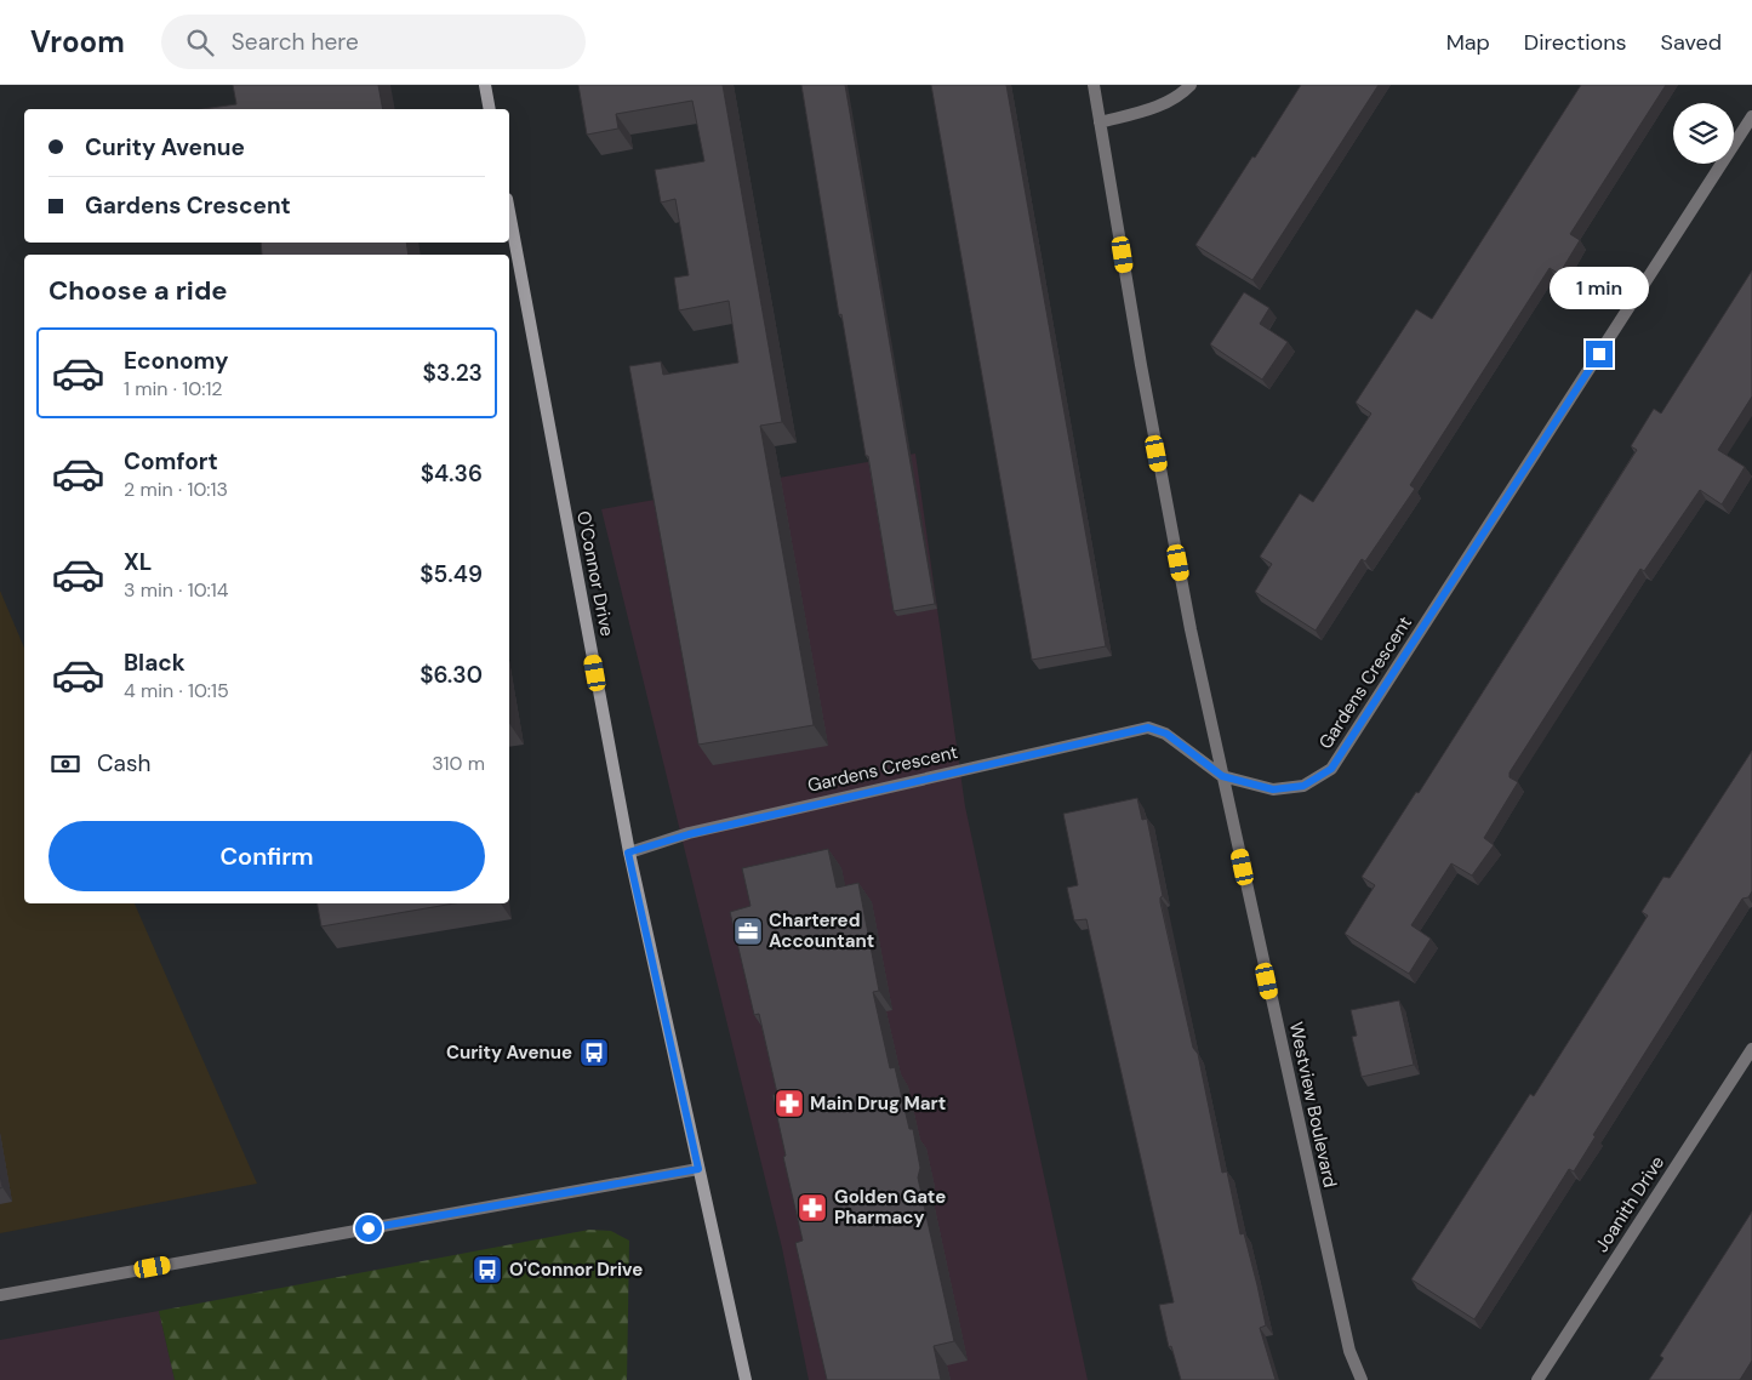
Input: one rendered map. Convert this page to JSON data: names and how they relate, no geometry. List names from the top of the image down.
{
  "streets": {
    "main road": ["O'Connor Drive"],
    "street": ["Gardens Crescent", "Westview Boulevard", "Joanith Drive"]
  },
  "crossings": [
    ["O'Connor Drive", "Gardens Crescent"],
    ["Gardens Crescent", "Westview Boulevard"]
  ],
  "places": {
    "office": ["Chartered Accountant"],
    "bus stop": ["Curity Avenue", "O'Connor Drive"],
    "pharmacy": ["Main Drug Mart", "Golden Gate Pharmacy"]
  },
  "page": {
    "header": "Vroom",
    "search": "Search here",
    "nav": ["Map", "Directions", "Saved"],
    "banner": ["Curity Avenue", "Gardens Crescent"],
    "heading": "Choose a ride",
    "bubble": "1 min",
    "list": [
      {
        "name": "Economy",
        "note": "1 min · 10:12",
        "value": "$3.23"
      },
      {
        "name": "Comfort",
        "note": "2 min · 10:13",
        "value": "$4.36"
      },
      {
        "name": "XL",
        "note": "3 min · 10:14",
        "value": "$5.49"
      },
      {
        "name": "Black",
        "note": "4 min · 10:15",
        "value": "$6.30"
      }
    ],
    "pay": ["Cash", "310 m"],
    "buttons": "Confirm"
  }
}
